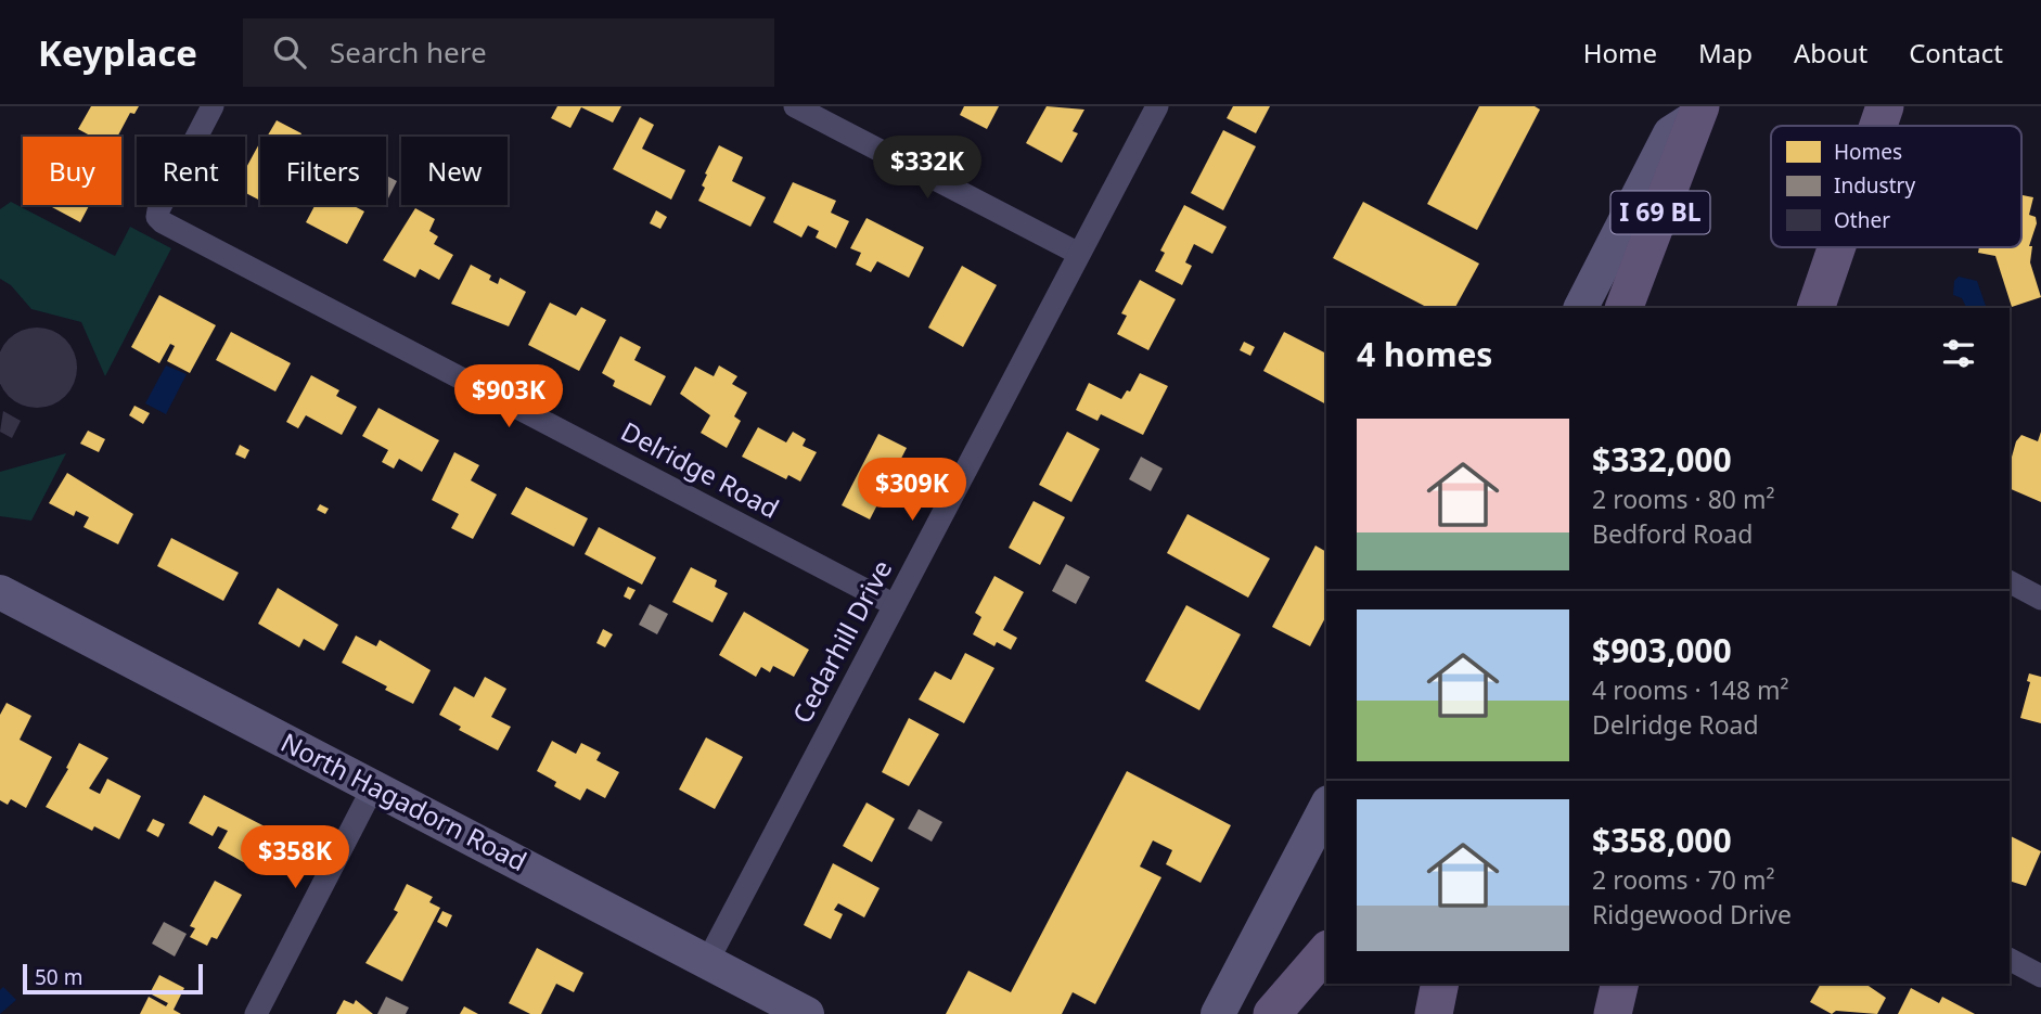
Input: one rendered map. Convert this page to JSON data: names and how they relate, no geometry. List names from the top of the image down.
{
  "streets": {
    "main road": ["I 69 BL"],
    "street": ["Delridge Road", "Cedarhill Drive", "North Hagadorn Road"]
  },
  "crossings": [
    ["Delridge Road", "Cedarhill Drive"],
    ["Cedarhill Drive", "North Hagadorn Road"]
  ],
  "legend": ["Homes", "Industry", "Other"],
  "scale_bar": "50 m",
  "page": {
    "header": "Keyplace",
    "search": "Search here",
    "nav": [
      "Home",
      "Map",
      "About",
      "Contact"
    ],
    "price": [
      "$332K",
      "$903K",
      "$309K",
      "$358K"
    ],
    "chip": [
      "Buy",
      "Rent",
      "Filters",
      "New"
    ],
    "heading": "4 homes",
    "list": [
      {
        "name": "$332,000",
        "note": "2 rooms · 80 m² · Bedford Road"
      },
      {
        "name": "$903,000",
        "note": "4 rooms · 148 m² · Delridge Road"
      },
      {
        "name": "$358,000",
        "note": "2 rooms · 70 m² · Ridgewood Drive"
      }
    ],
    "scale": "50 m"
  }
}
